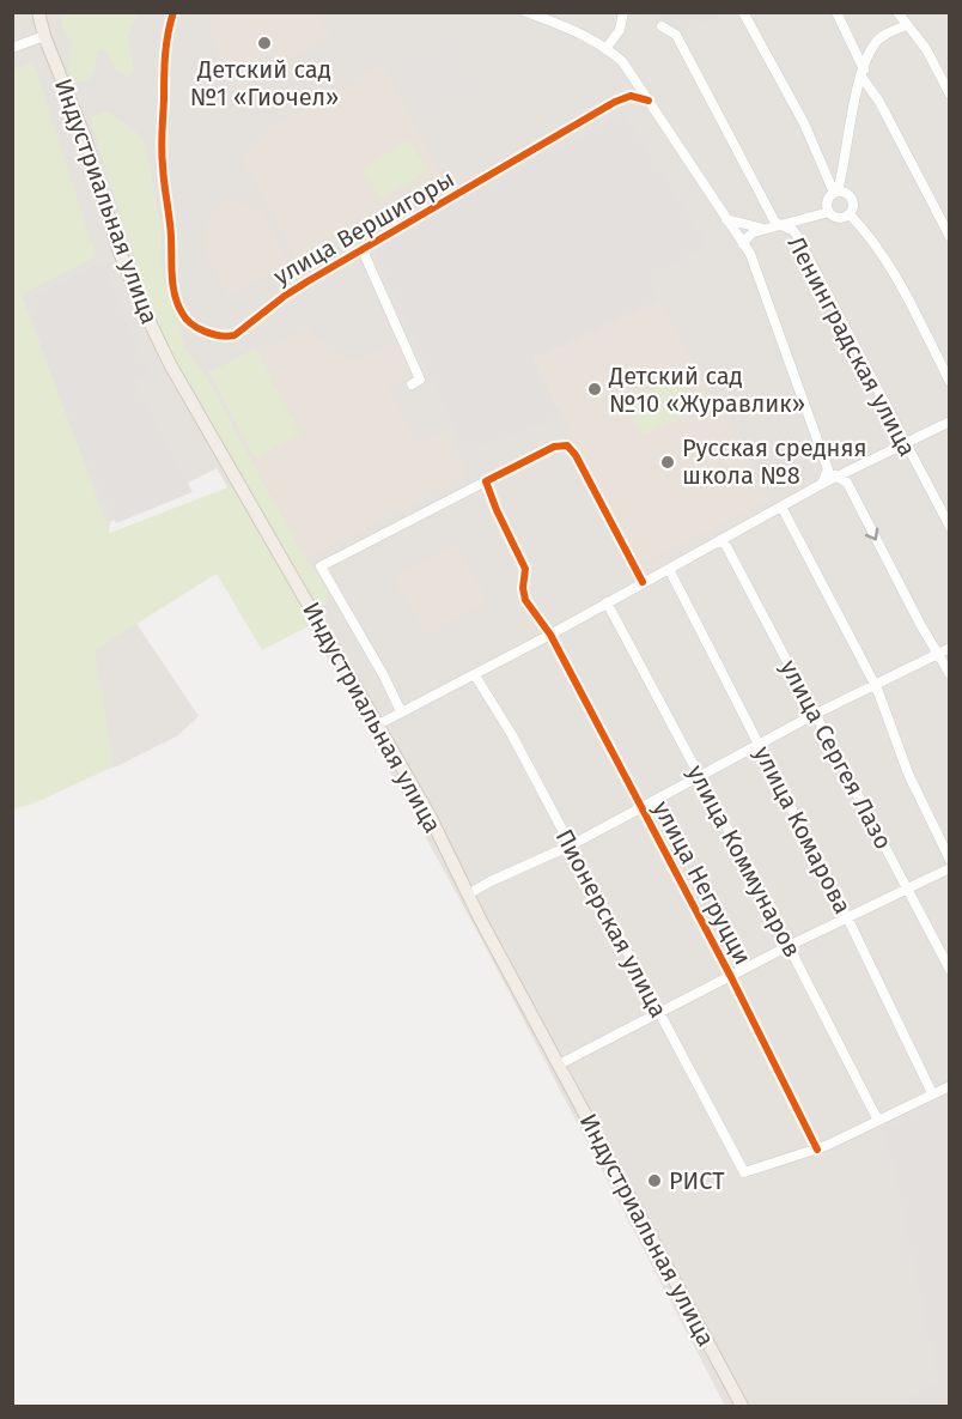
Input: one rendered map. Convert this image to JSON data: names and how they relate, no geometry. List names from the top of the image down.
{
  "streets": {
    "main road": ["Индустриальная улица"],
    "street": [
      "улица Вершигоры",
      "Ленинградская улица",
      "улица Сергея Лазо",
      "улица Комарова",
      "улица Коммунаров",
      "улица Негруцци",
      "Пионерская улица"
    ]
  },
  "crossings": [
    ["улица Негруцци", "Пионерская улица"]
  ],
  "places": [
    "Детский сад №1 «Гиочел»",
    "Детский сад №10 «Журавлик»",
    "Русская средняя школа №8",
    "РИСТ"
  ]
}
